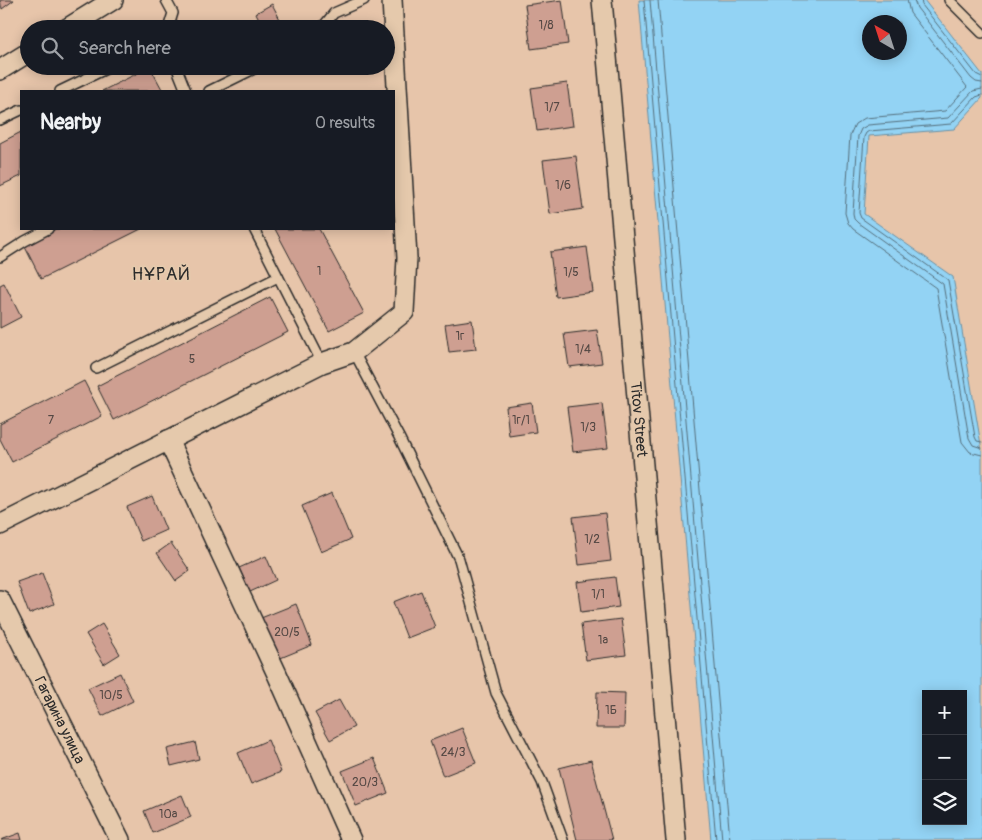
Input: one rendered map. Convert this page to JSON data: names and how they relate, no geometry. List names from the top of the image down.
{
  "streets": {
    "street": ["Titov Street", "Гагарина улица"]
  },
  "districts": ["НҰРАЙ"],
  "house_numbers": [
    "1/8",
    "1/7",
    "1/6",
    "1",
    "1/5",
    "1г",
    "1/4",
    "5",
    "7",
    "1г/1",
    "1/3",
    "1/2",
    "1/1",
    "20/5",
    "1а",
    "10/5",
    "1Б",
    "24/3",
    "20/3",
    "10а"
  ],
  "north": "top left",
  "page": {
    "search": "Search here",
    "heading": ["Nearby", "0 results"],
    "map_buttons": ["+", "−"]
  }
}
